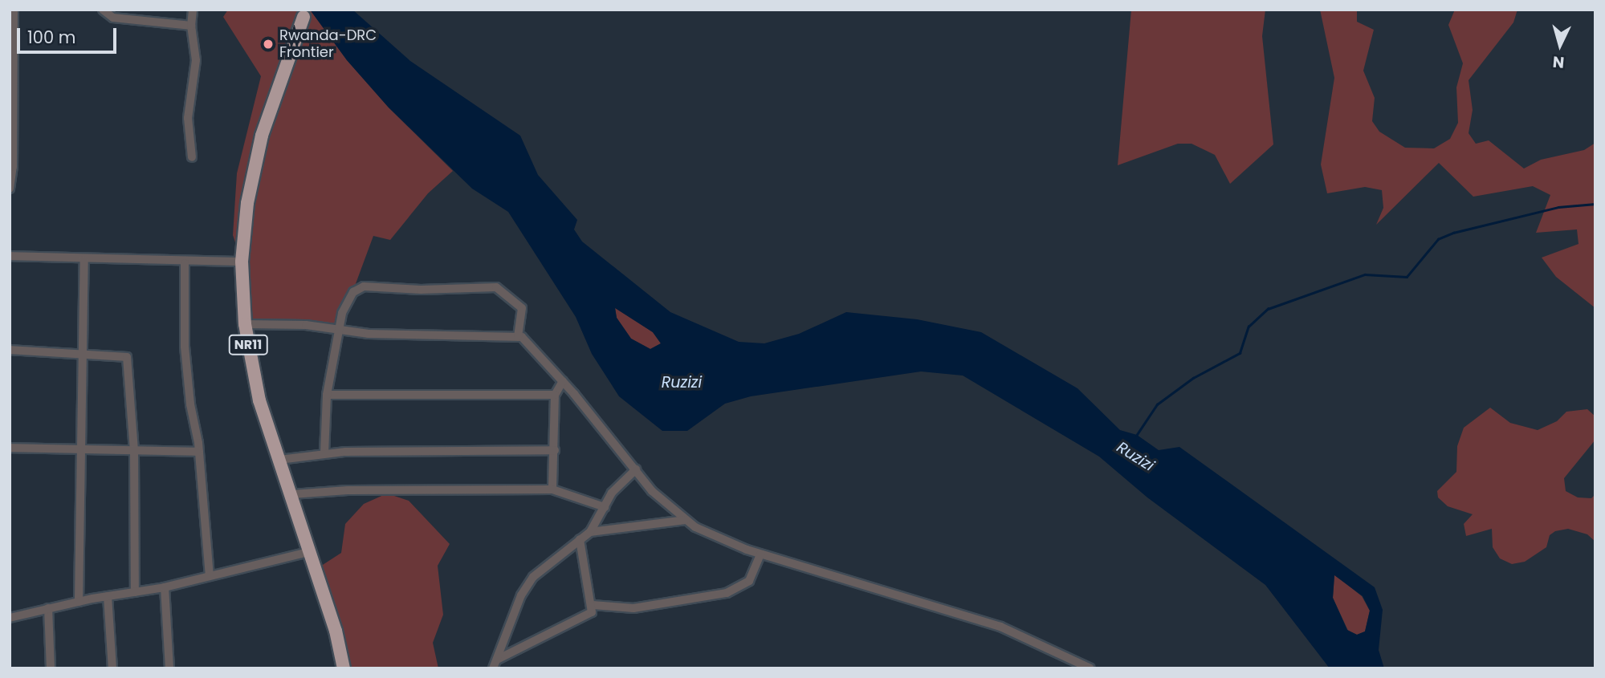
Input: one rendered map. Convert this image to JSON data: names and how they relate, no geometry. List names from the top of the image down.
{
  "streets": {
    "highway": ["NR11"]
  },
  "water": ["Ruzizi"],
  "places": ["Rwanda-DRC Frontier"],
  "scale_bar": "100 m",
  "north": "bottom"
}
